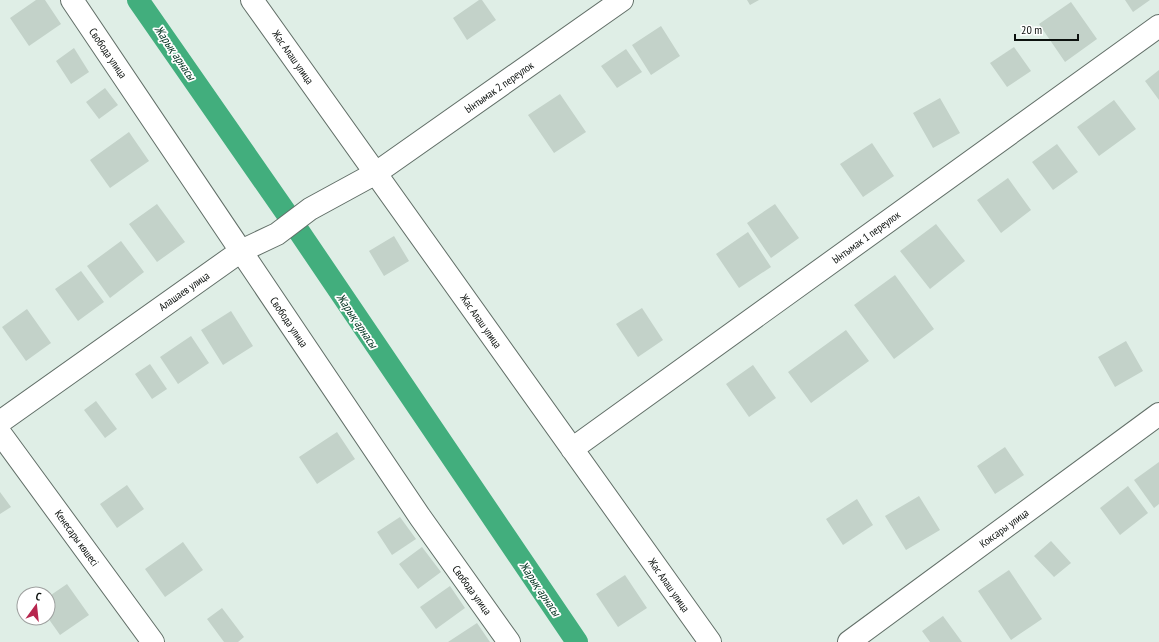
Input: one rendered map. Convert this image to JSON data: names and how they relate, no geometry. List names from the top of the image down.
{
  "streets": {
    "street": [
      "Свобода улица",
      "Жас Алаш улица",
      "Ынтымак 2 переулок",
      "Ынтымак 1 переулок",
      "Алашаев улица",
      "Коксары улица",
      "Кенесары көшесі"
    ]
  },
  "crossings": [
    ["Свобода улица", "Алашаев улица"],
    ["Жас Алаш улица", "Ынтымак 2 переулок"],
    ["Жас Алаш улица", "Ынтымак 1 переулок"],
    ["Жас Алаш улица", "Алашаев улица"],
    ["Ынтымак 2 переулок", "Алашаев улица"]
  ],
  "water": ["Жарық арнасы"],
  "scale_bar": "20 m",
  "north": "top"
}
